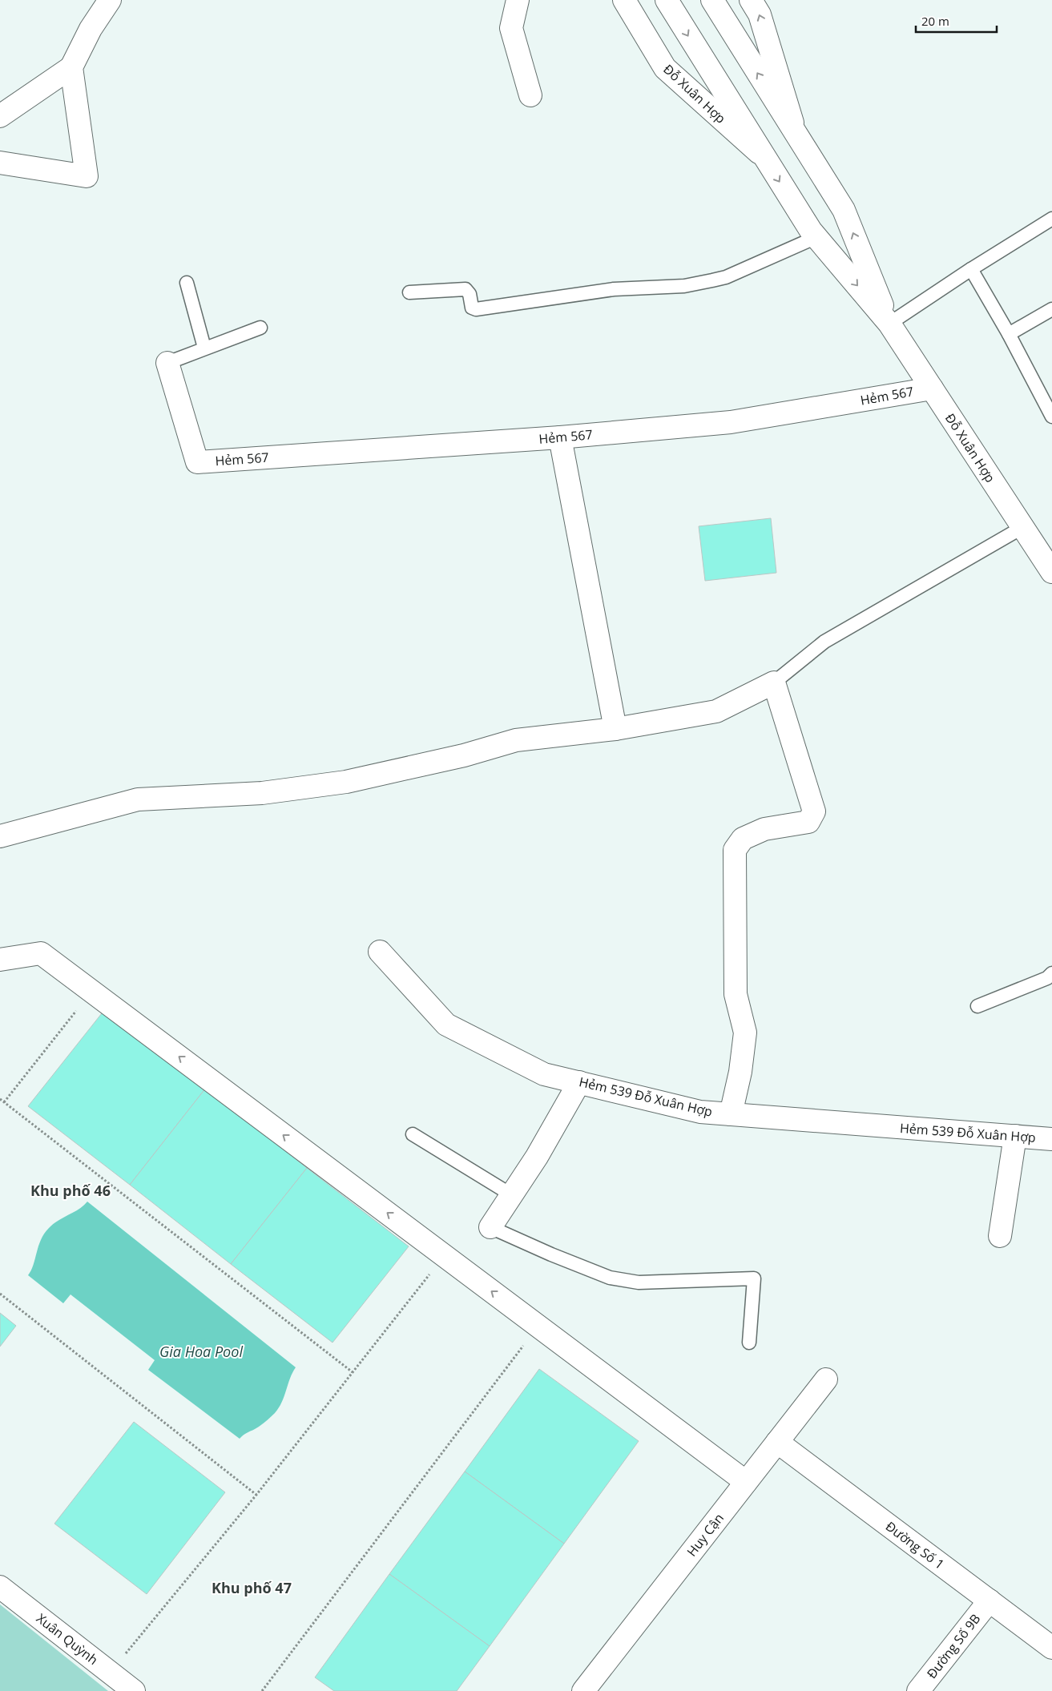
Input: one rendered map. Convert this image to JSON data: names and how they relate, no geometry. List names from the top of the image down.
{
  "streets": {
    "street": [
      "Đỗ Xuân Hợp",
      "Hẻm 567",
      "Hẻm 539 Đỗ Xuân Hợp",
      "Huy Cận",
      "Đường Số 1",
      "Xuân Quỳnh",
      "Đường Số 9B"
    ]
  },
  "crossings": [
    ["Đỗ Xuân Hợp", "Hẻm 567"],
    ["Huy Cận", "Đường Số 1"],
    ["Đường Số 1", "Đường Số 9B"]
  ],
  "districts": ["Khu phố 46", "Khu phố 47"],
  "water": ["Gia Hoa Pool"],
  "scale_bar": "20 m"
}
